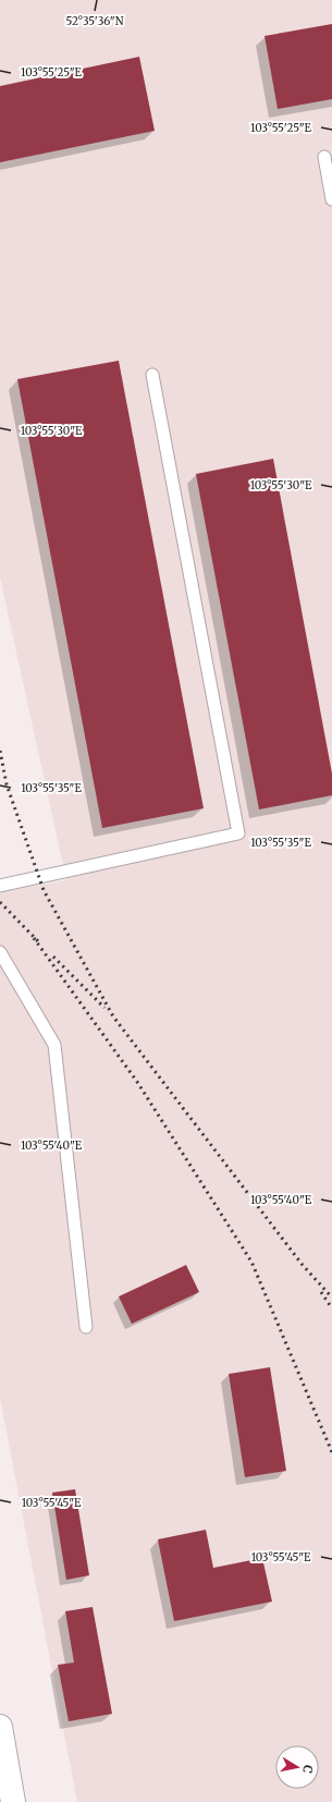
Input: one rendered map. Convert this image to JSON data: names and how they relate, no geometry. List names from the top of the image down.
{
  "north": "right",
  "coordinates": [
    "52°35'36\"N",
    "103°55'25\"E",
    "103°55'30\"E",
    "103°55'35\"E",
    "103°55'40\"E",
    "103°55'45\"E"
  ]
}
